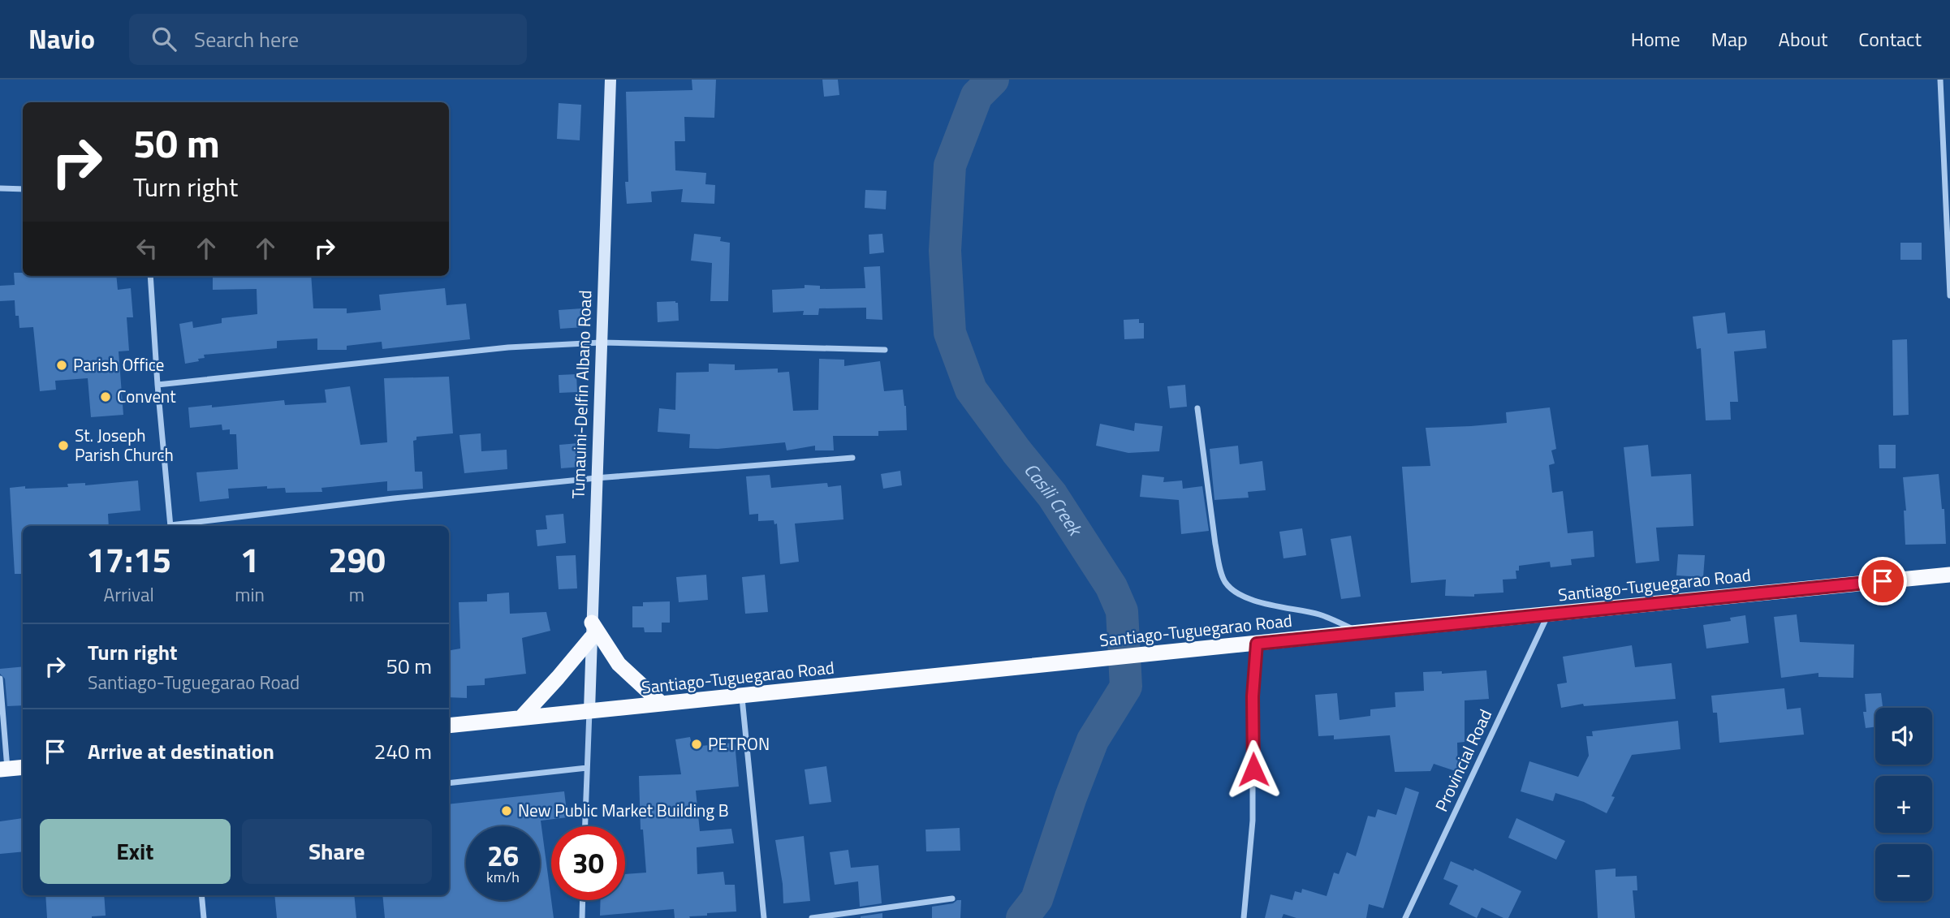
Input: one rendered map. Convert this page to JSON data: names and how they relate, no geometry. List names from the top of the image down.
{
  "streets": {
    "highway": ["Santiago-Tuguegarao Road"],
    "main road": ["Tumauini-Delfin Albano Road"],
    "street": ["Provincial Road"]
  },
  "crossings": [
    ["Tumauini-Delfin Albano Road", "Santiago-Tuguegarao Road"],
    ["Santiago-Tuguegarao Road", "Provincial Road"]
  ],
  "water": ["Casili Creek"],
  "places": [
    "Parish Office",
    "Convent",
    "St. Joseph Parish Church",
    "PETRON",
    "New Public Market Building B"
  ],
  "page": {
    "header": "Navio",
    "search": "Search here",
    "nav": [
      "Home",
      "Map",
      "About",
      "Contact"
    ],
    "turn": ["50 m", "Turn right"],
    "eta": [
      "17:15",
      "Arrival",
      "1",
      "min",
      "290",
      "m"
    ],
    "list": [
      {
        "name": "Turn right",
        "note": "Santiago-Tuguegarao Road",
        "value": "50 m"
      },
      {
        "name": "Arrive at destination",
        "value": "240 m"
      }
    ],
    "map_buttons": ["+", "−"],
    "buttons": ["Exit", "Share"],
    "speed": "26 km/h",
    "limit": "30"
  }
}
